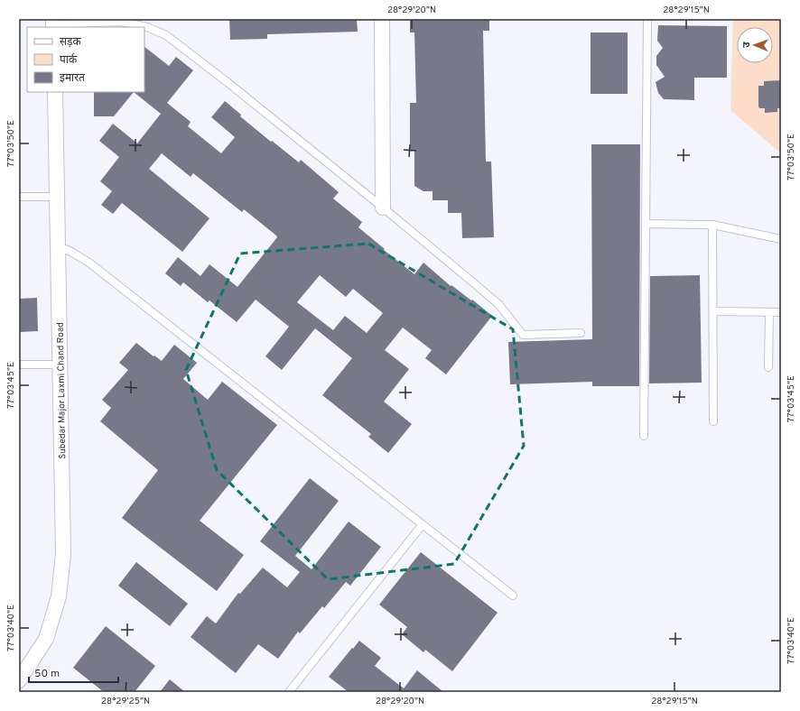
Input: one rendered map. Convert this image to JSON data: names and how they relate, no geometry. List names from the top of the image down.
{
  "streets": {
    "street": ["Subedar Major Laxmi Chand Road"]
  },
  "legend": ["सड़क", "पार्क", "इमारत"],
  "scale_bar": "50 m",
  "north": "left",
  "coordinates": [
    "28°29'20\"N",
    "28°29'15\"N",
    "77°03'50\"E",
    "77°03'45\"E",
    "77°03'40\"E",
    "28°29'25\"N"
  ]
}
